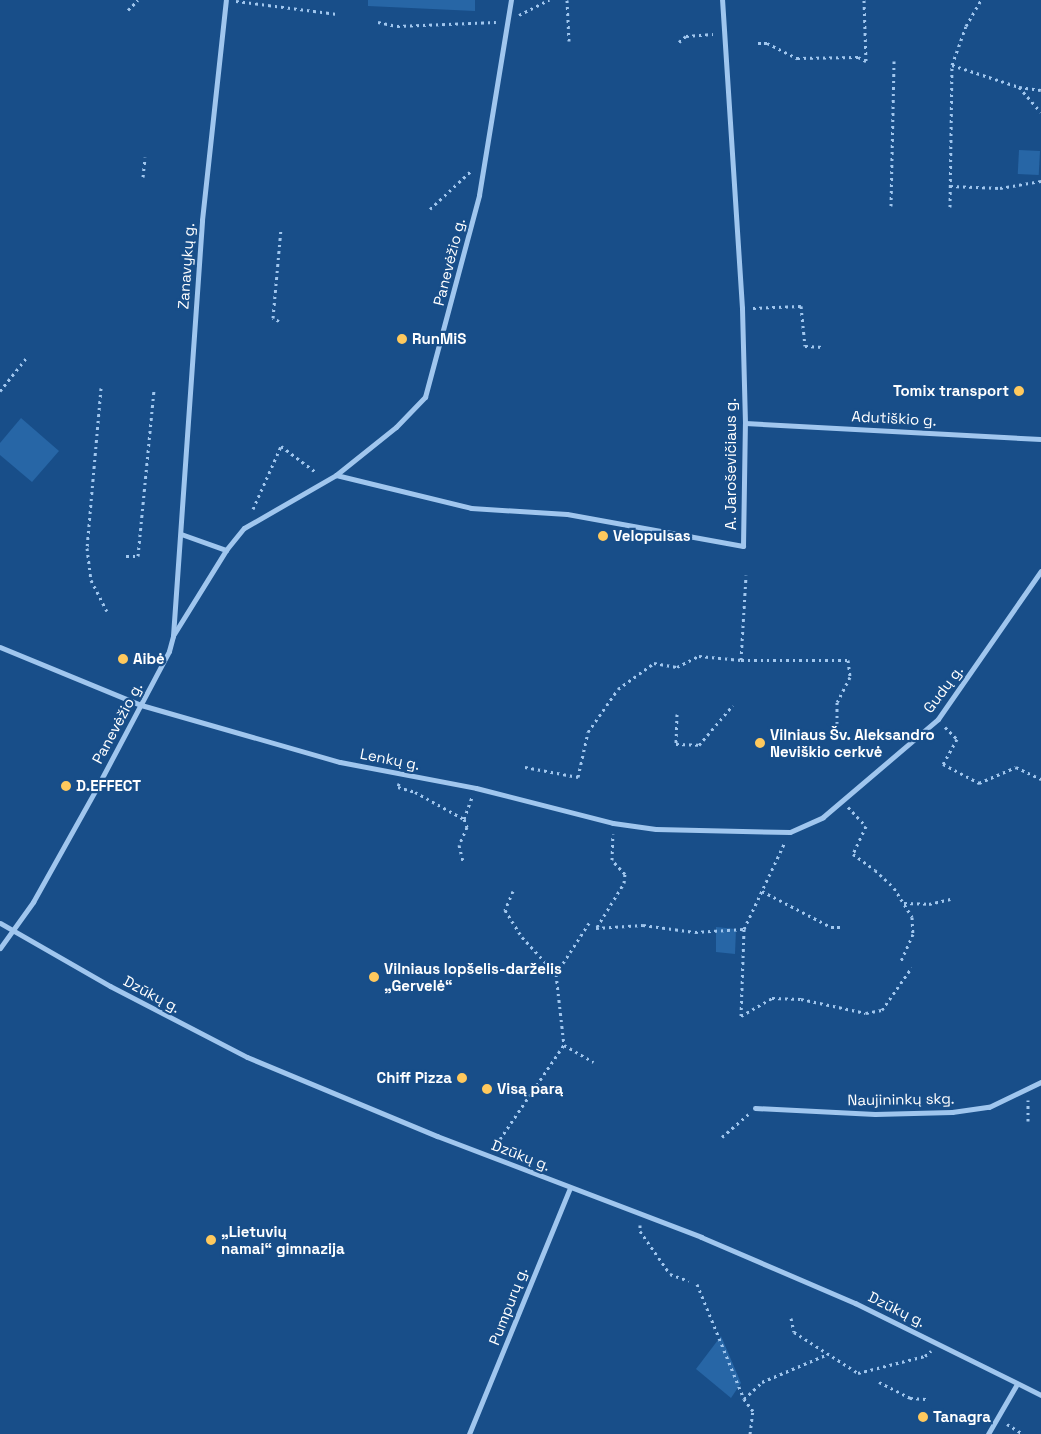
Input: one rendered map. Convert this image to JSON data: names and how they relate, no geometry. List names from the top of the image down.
{
  "streets": {
    "street": [
      "Panevėžio g.",
      "Zanavykų g.",
      "Adutiškio g.",
      "A. Jaroševičiaus g.",
      "Gudų g.",
      "Lenkų g.",
      "Dzūkų g.",
      "Naujininkų skg.",
      "Pumpurų g."
    ]
  },
  "crossings": [
    ["Panevėžio g.", "Zanavykų g."],
    ["Panevėžio g.", "A. Jaroševičiaus g."],
    ["Panevėžio g.", "Lenkų g."],
    ["Panevėžio g.", "Dzūkų g."],
    ["Adutiškio g.", "A. Jaroševičiaus g."],
    ["Gudų g.", "Lenkų g."],
    ["Dzūkų g.", "Pumpurų g."]
  ],
  "places": [
    "RunMiS",
    "Tomix transport",
    "Velopulsas",
    "Aibė",
    "Vilniaus Šv. Aleksandro Neviškio cerkvė",
    "D.EFFECT",
    "Vilniaus lopšelis-darželis „Gervelė“",
    "Chiff Pizza",
    "Visą parą",
    "„Lietuvių namai“ gimnazija",
    "Tanagra"
  ]
}
